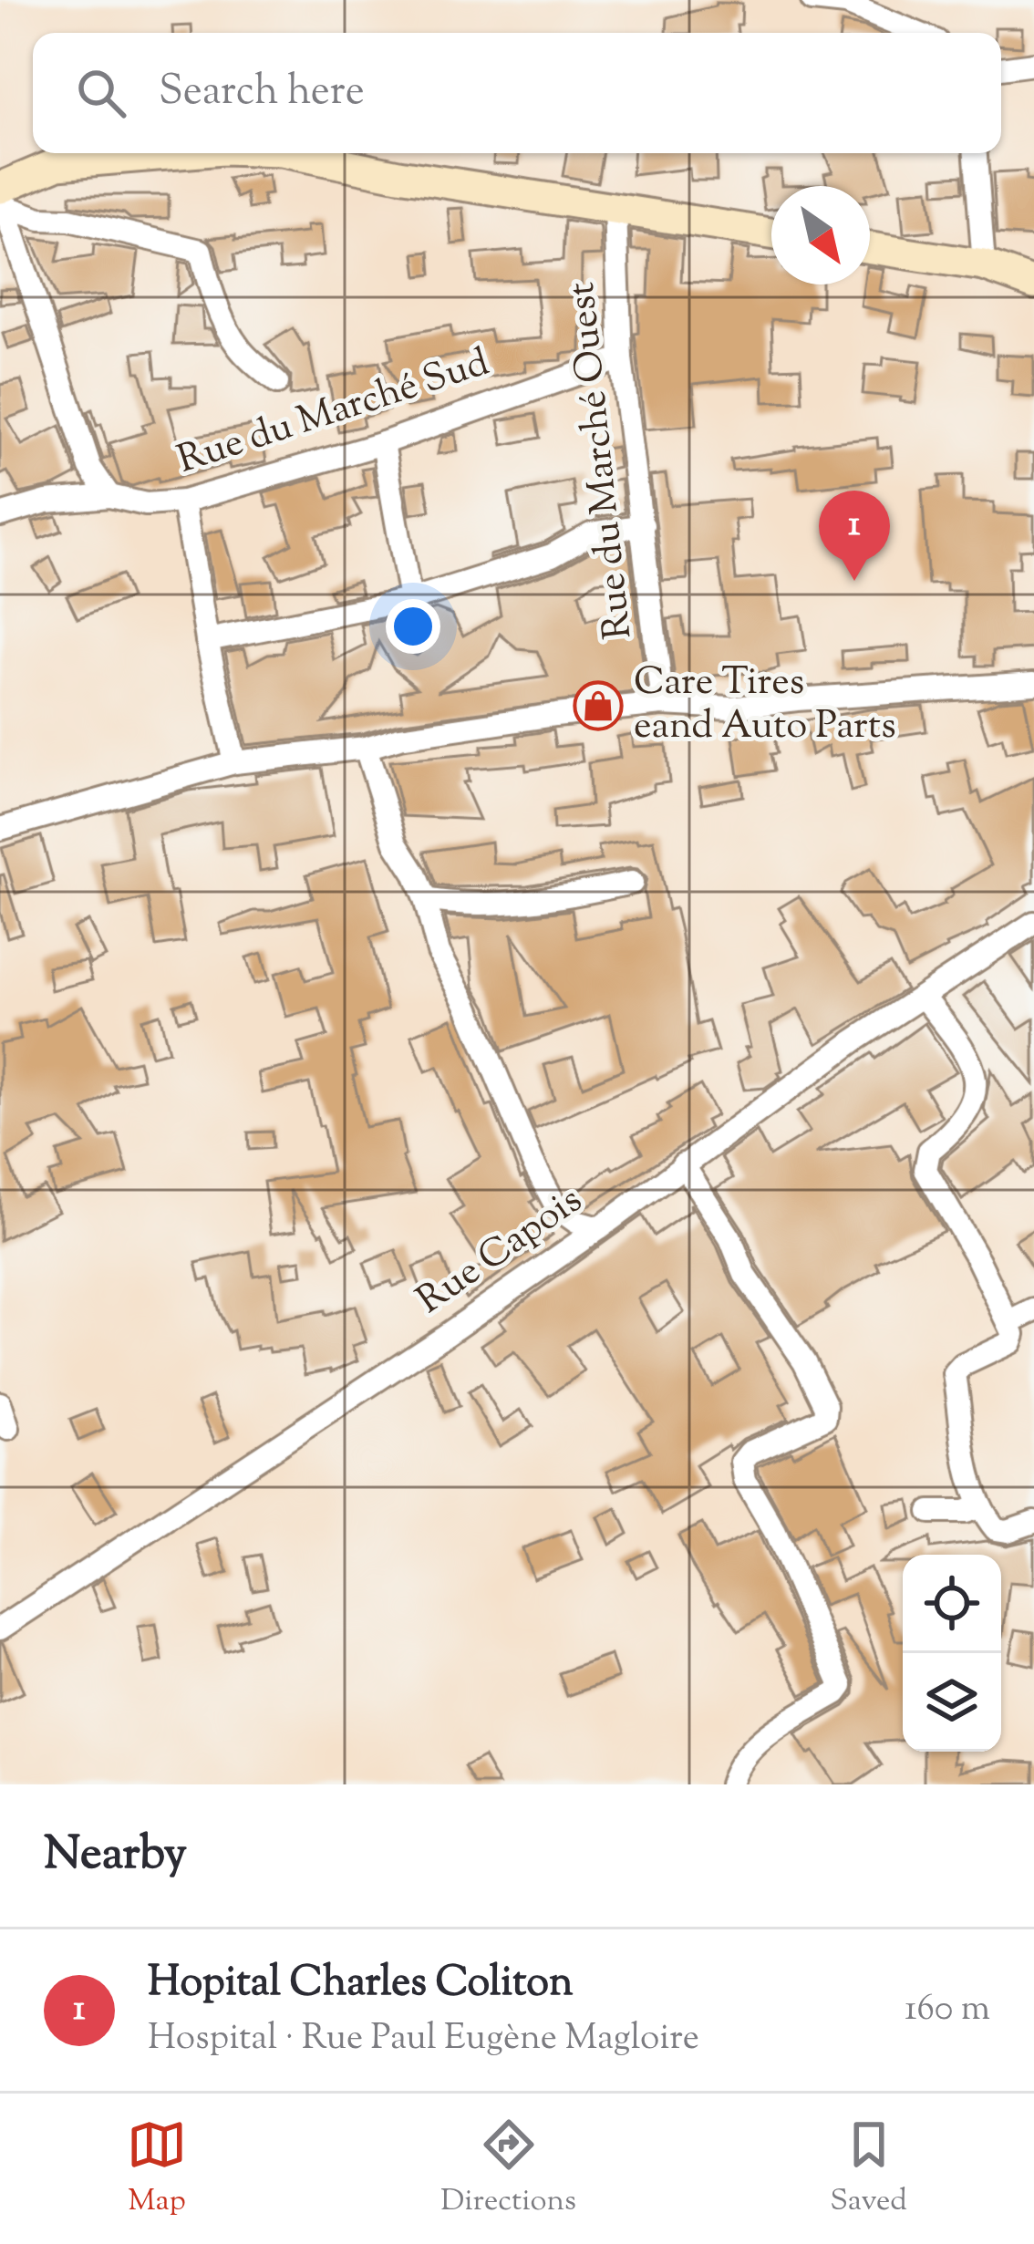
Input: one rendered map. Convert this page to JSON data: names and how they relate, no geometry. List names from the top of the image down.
{
  "streets": {
    "street": ["Rue du Marché Sud", "Rue du Marché Ouest", "Rue Capois"]
  },
  "crossings": [
    ["Rue du Marché Sud", "Rue du Marché Ouest"]
  ],
  "places": {
    "shop": ["Care Tires eand Auto Parts"]
  },
  "north": "bottom right",
  "page": {
    "search": "Search here",
    "pins": "1",
    "heading": "Nearby",
    "list": [
      {
        "mark": "1",
        "name": "Hopital Charles Coliton",
        "note": "Hospital · Rue Paul Eugène Magloire",
        "value": "160 m"
      }
    ],
    "nav": ["Map", "Directions", "Saved"]
  }
}
